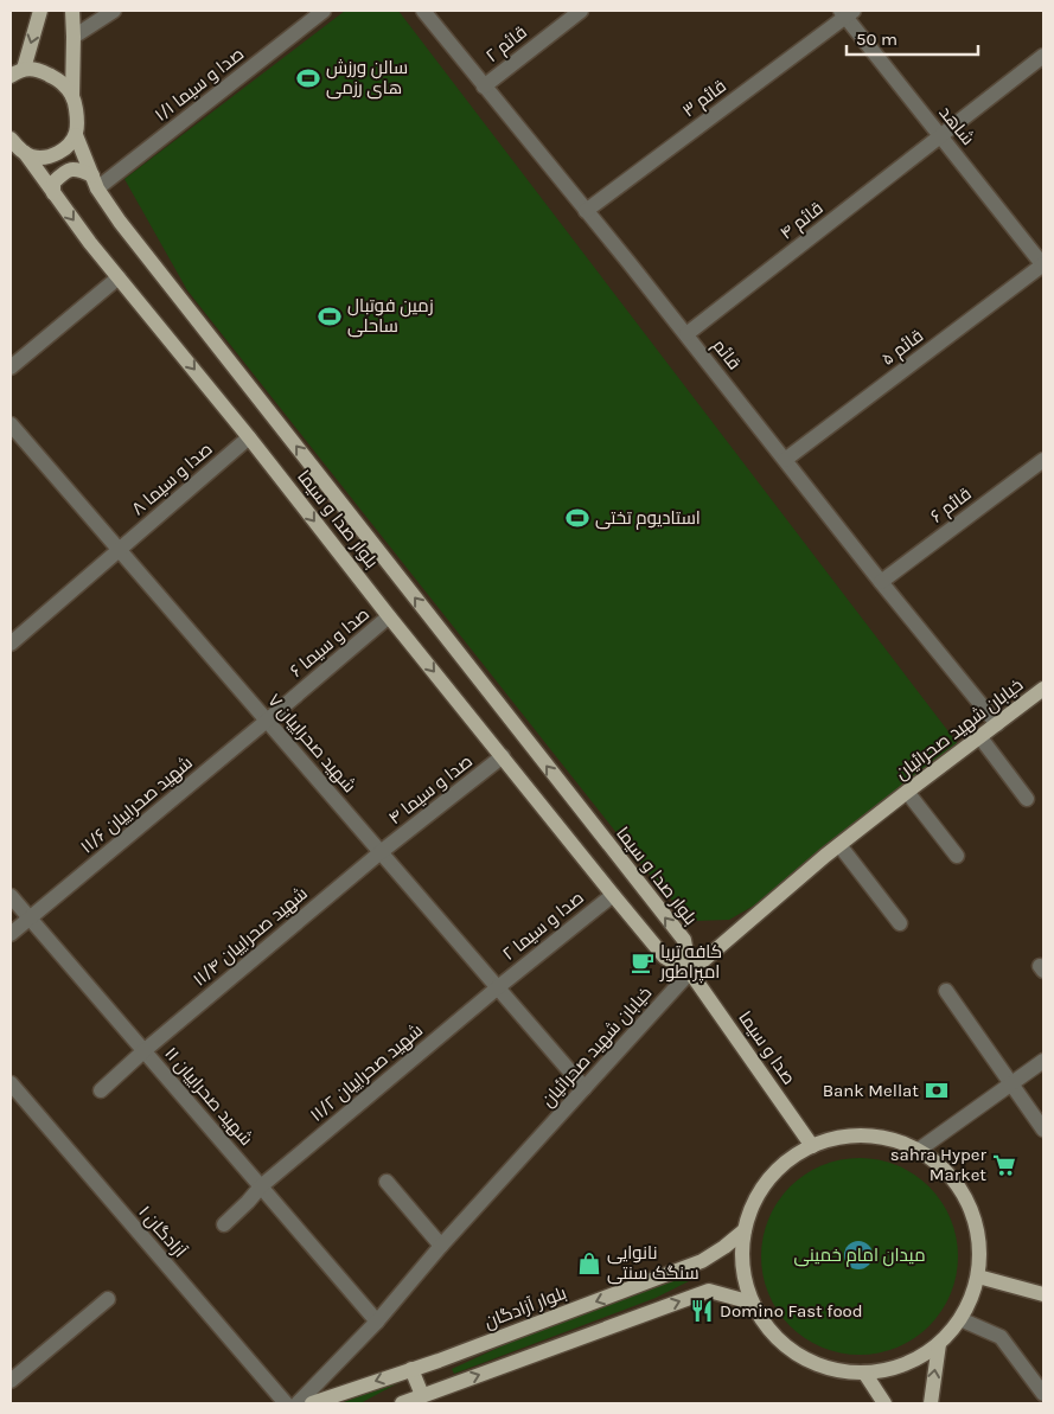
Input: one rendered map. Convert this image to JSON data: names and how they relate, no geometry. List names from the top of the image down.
{
  "streets": {
    "main road": [
      "بلوار صدا و سیما",
      "خیابان شهید صحرائیان",
      "صدا و سیما",
      "بلوار آزادگان"
    ],
    "street": [
      "قائم ۲",
      "صدا و سیما ۱/۱",
      "قائم ۳",
      "شاهد",
      "قائم ۴",
      "قائم ۵",
      "قائم",
      "صدا و سیما ۸",
      "قائم ۶",
      "صدا و سیما ۶",
      "شهید صحراییان ۷",
      "صدا و سیما ۴",
      "شهید صحراییان ۱۱/۶",
      "صدا و سیما ۲",
      "شهید صحراییان ۱۱/۴",
      "شهید صحراییان ۱۱/۲",
      "شهید صحراییان ۱۱",
      "آزادگان ۱"
    ]
  },
  "crossings": [
    ["قائم ۲", "قائم"],
    ["صدا و سیما ۱/۱", "بلوار صدا و سیما"],
    ["قائم ۳", "شاهد"],
    ["قائم ۳", "قائم"],
    ["شاهد", "قائم ۴"],
    ["شاهد", "قائم ۵"],
    ["قائم ۴", "قائم"],
    ["قائم ۵", "قائم"],
    ["قائم", "قائم ۶"],
    ["قائم", "خیابان شهید صحرائیان"],
    ["صدا و سیما ۸", "بلوار صدا و سیما"],
    ["صدا و سیما ۸", "شهید صحراییان ۷"],
    ["بلوار صدا و سیما", "صدا و سیما ۶"],
    ["بلوار صدا و سیما", "خیابان شهید صحرائیان"],
    ["بلوار صدا و سیما", "صدا و سیما ۴"],
    ["بلوار صدا و سیما", "صدا و سیما ۲"],
    ["بلوار صدا و سیما", "صدا و سیما"],
    ["صدا و سیما ۶", "شهید صحراییان ۷"],
    ["صدا و سیما ۶", "شهید صحراییان ۱۱/۶"],
    ["خیابان شهید صحرائیان", "شهید صحراییان ۷"],
    ["خیابان شهید صحرائیان", "صدا و سیما"],
    ["خیابان شهید صحرائیان", "شهید صحراییان ۱۱"],
    ["شهید صحراییان ۷", "صدا و سیما ۴"],
    ["شهید صحراییان ۷", "شهید صحراییان ۱۱/۶"],
    ["شهید صحراییان ۷", "صدا و سیما ۲"],
    ["شهید صحراییان ۷", "شهید صحراییان ۱۱/۴"],
    ["شهید صحراییان ۷", "شهید صحراییان ۱۱/۲"],
    ["صدا و سیما ۴", "شهید صحراییان ۱۱/۴"],
    ["شهید صحراییان ۱۱/۶", "شهید صحراییان ۱۱"],
    ["صدا و سیما ۲", "شهید صحراییان ۱۱/۲"],
    ["شهید صحراییان ۱۱/۴", "شهید صحراییان ۱۱"],
    ["شهید صحراییان ۱۱/۲", "شهید صحراییان ۱۱"]
  ],
  "parks": ["میدان امام خمینی"],
  "places": {
    "sports": ["سالن ورزش های رزمی", "زمین فوتبال ساحلی", "استادیوم تختی"],
    "cafe": ["کافه تریا امپراطور"],
    "bank": ["Bank Mellat"],
    "supermarket": ["sahra Hyper Market"],
    "shop": ["نانوایی سنگک سنتی"],
    "restaurant": ["Domino Fast food"]
  },
  "scale_bar": "50 m"
}
